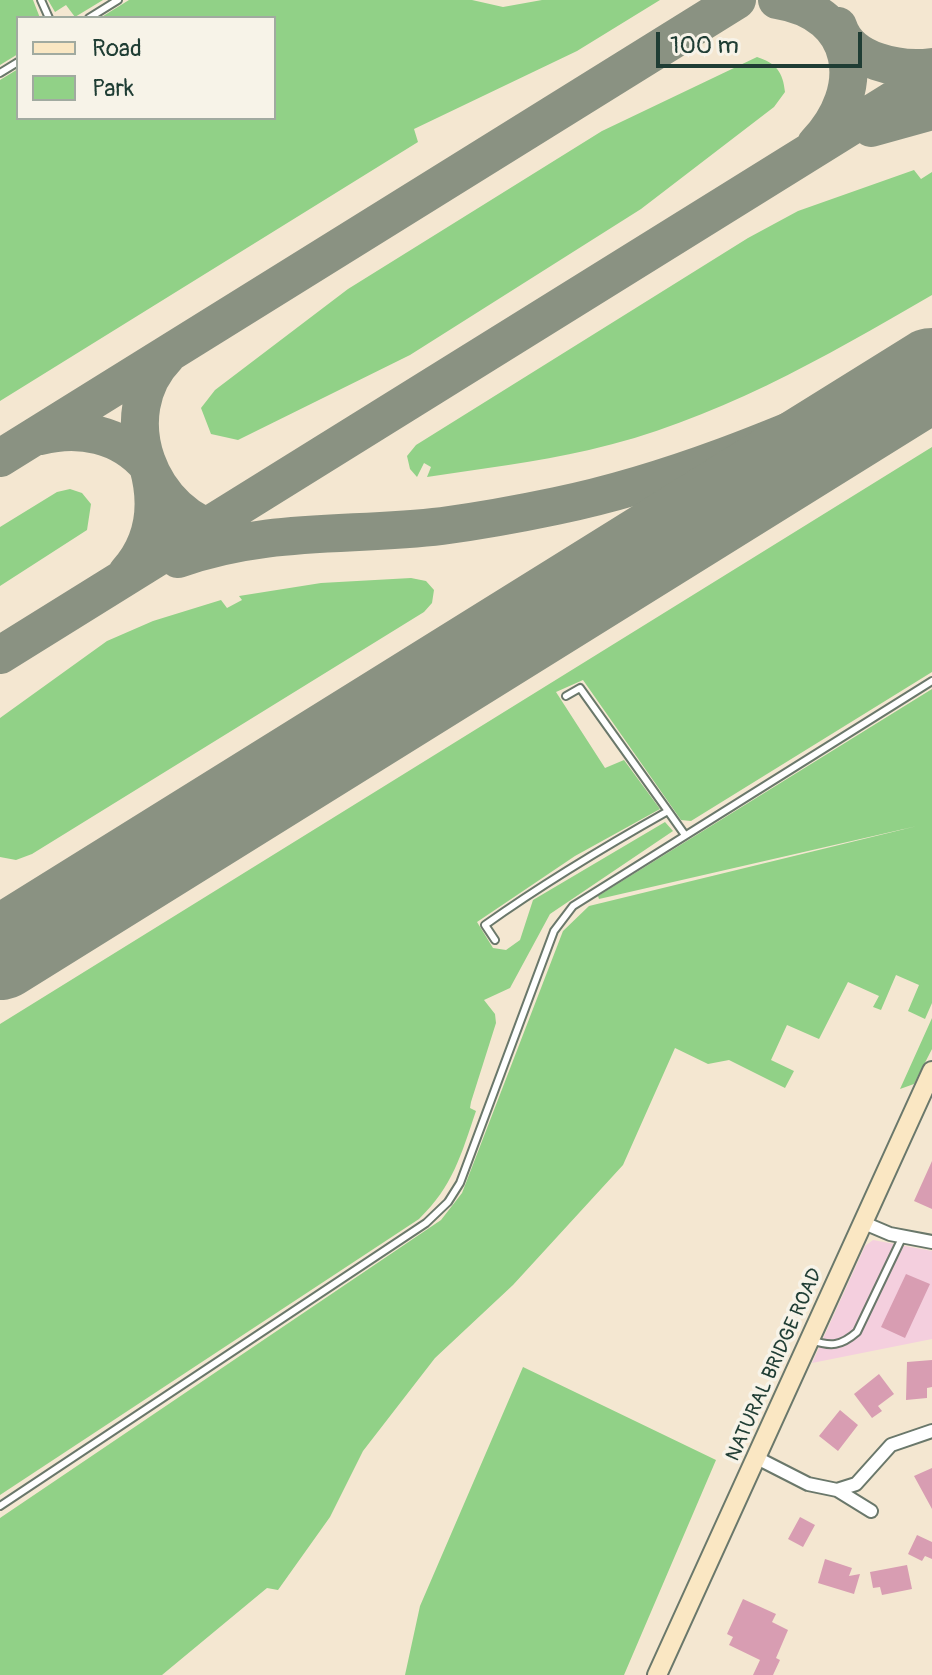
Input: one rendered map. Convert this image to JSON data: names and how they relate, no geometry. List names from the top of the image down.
{
  "streets": {
    "main road": ["NATURAL BRIDGE ROAD"]
  },
  "legend": ["Road", "Park"],
  "scale_bar": "100 m"
}
